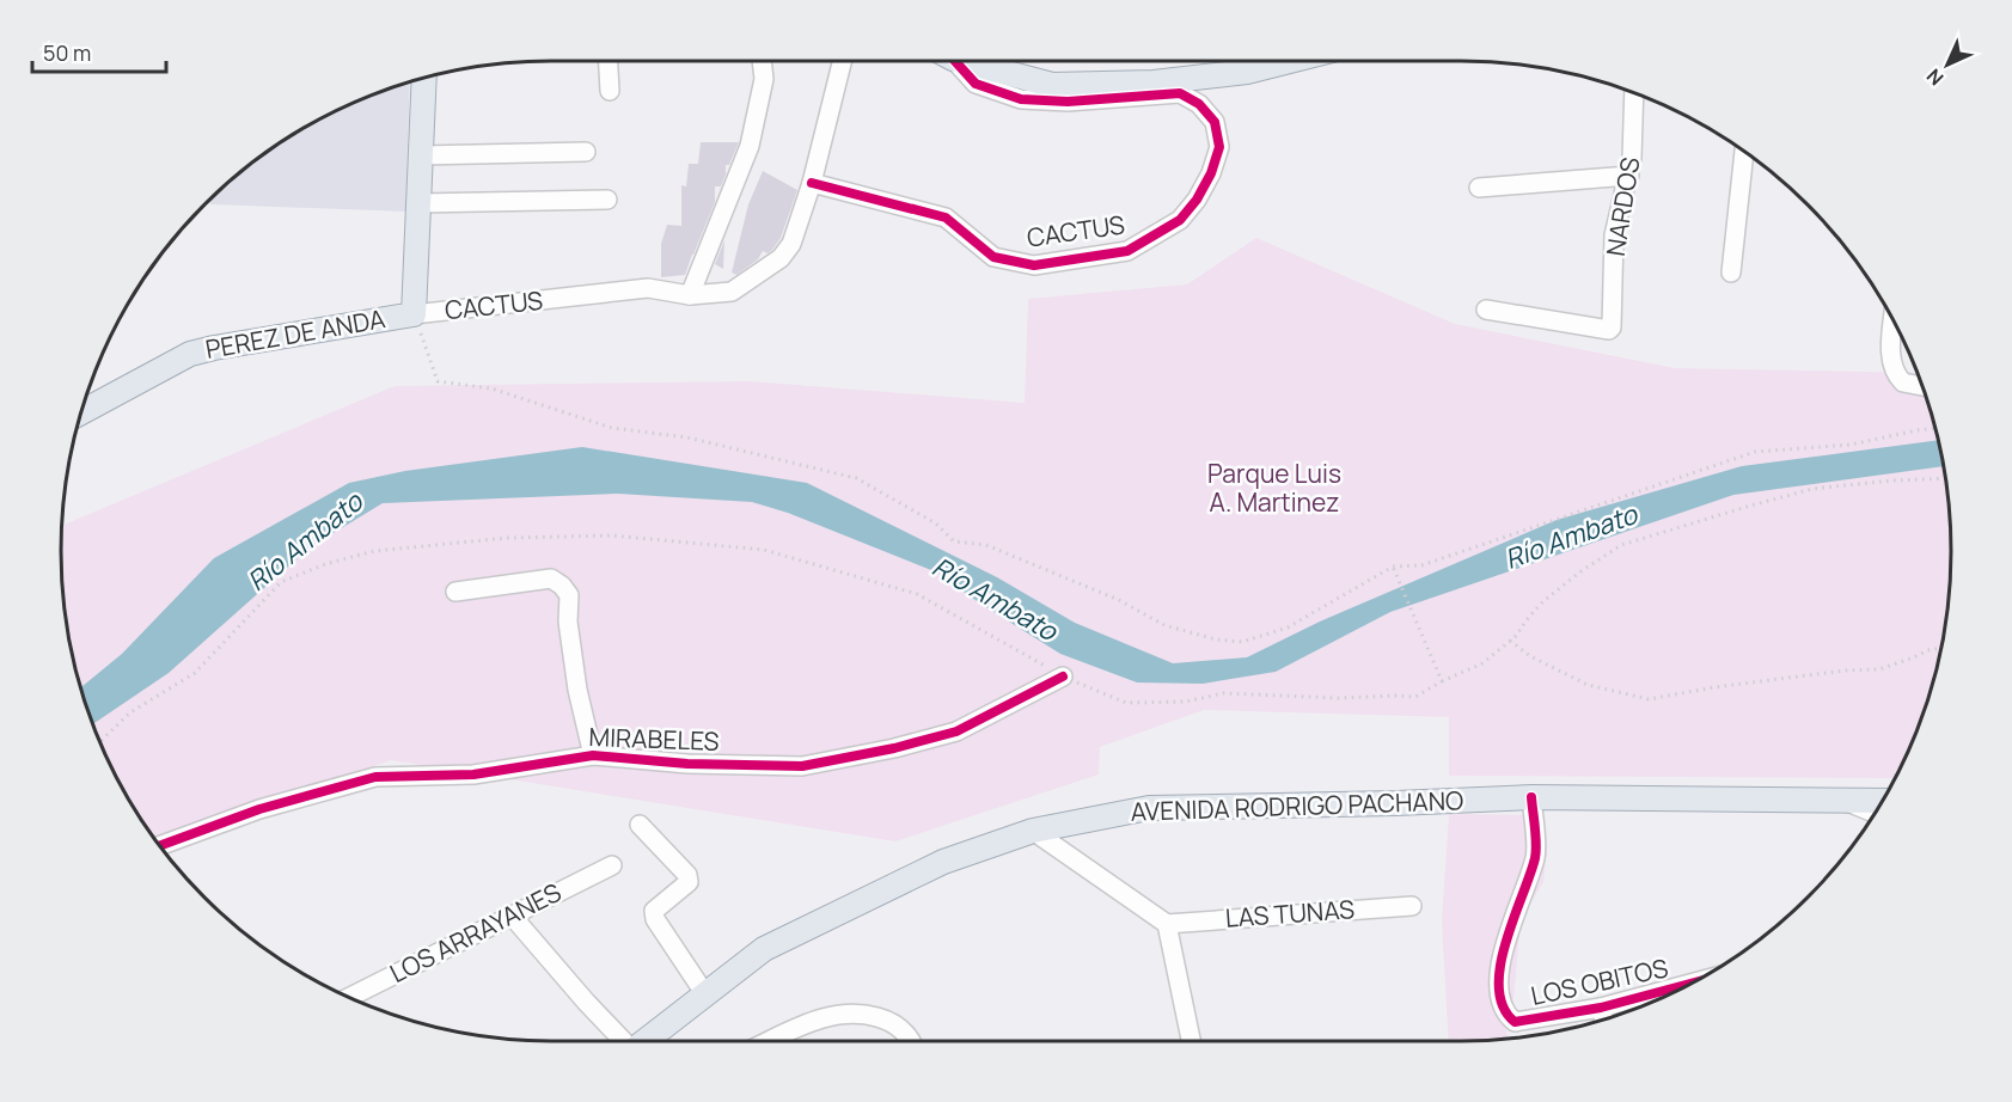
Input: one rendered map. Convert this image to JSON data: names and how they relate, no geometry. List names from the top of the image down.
{
  "streets": {
    "main road": ["PEREZ DE ANDA", "AVENIDA RODRIGO PACHANO"],
    "street": [
      "NARDOS",
      "CACTUS",
      "MIRABELES",
      "LAS TUNAS",
      "LOS ARRAYANES",
      "LOS OBITOS"
    ]
  },
  "crossings": [
    ["CACTUS", "PEREZ DE ANDA"],
    ["AVENIDA RODRIGO PACHANO", "LOS OBITOS"]
  ],
  "water": ["Río Ambato"],
  "parks": ["Parque Luis A. Martinez"],
  "scale_bar": "50 m",
  "north": "bottom left"
}
